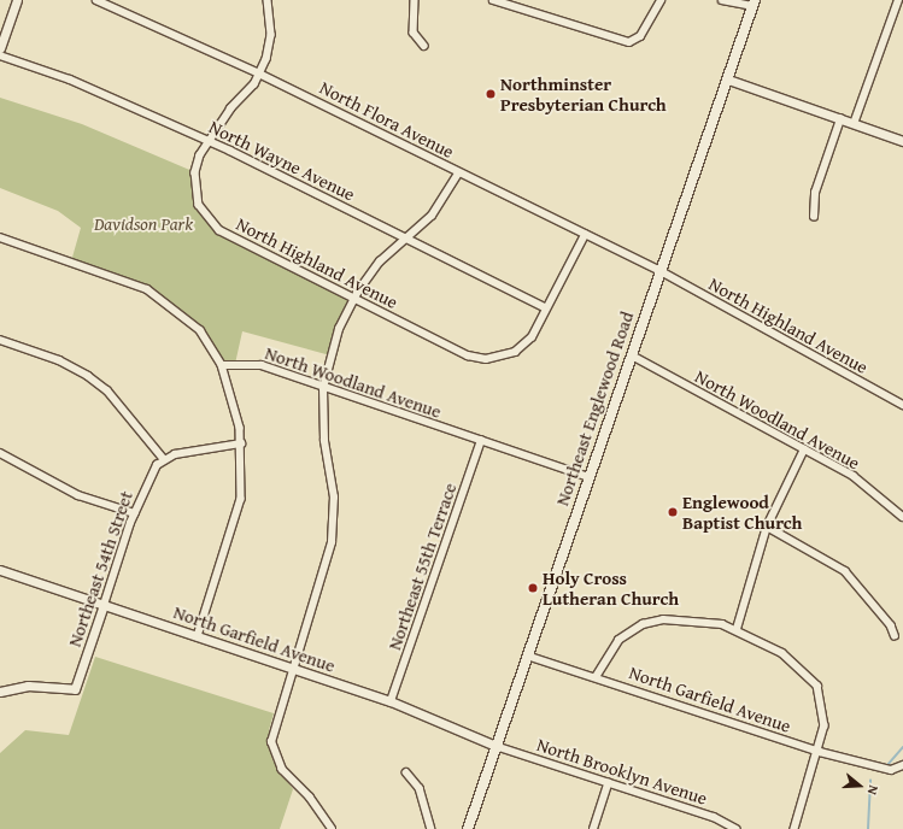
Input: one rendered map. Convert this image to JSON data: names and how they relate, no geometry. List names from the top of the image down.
{
  "streets": {
    "main road": ["Northeast Englewood Road"],
    "street": [
      "North Flora Avenue",
      "North Wayne Avenue",
      "North Highland Avenue",
      "North Woodland Avenue",
      "Northeast 55th Terrace",
      "Northeast 54th Street",
      "North Garfield Avenue",
      "North Brooklyn Avenue"
    ]
  },
  "crossings": [
    ["North Flora Avenue", "North Highland Avenue"],
    ["North Flora Avenue", "Northeast Englewood Road"],
    ["North Wayne Avenue", "North Highland Avenue"],
    ["North Highland Avenue", "Northeast Englewood Road"],
    ["North Woodland Avenue", "Northeast Englewood Road"],
    ["North Woodland Avenue", "Northeast 55th Terrace"],
    ["Northeast Englewood Road", "North Garfield Avenue"],
    ["Northeast Englewood Road", "North Brooklyn Avenue"],
    ["Northeast 55th Terrace", "North Garfield Avenue"],
    ["Northeast 54th Street", "North Garfield Avenue"],
    ["North Garfield Avenue", "North Brooklyn Avenue"]
  ],
  "parks": ["Davidson Park"],
  "places": ["Northminster Presbyterian Church", "Englewood Baptist Church", "Holy Cross Lutheran Church"],
  "north": "right"
}
